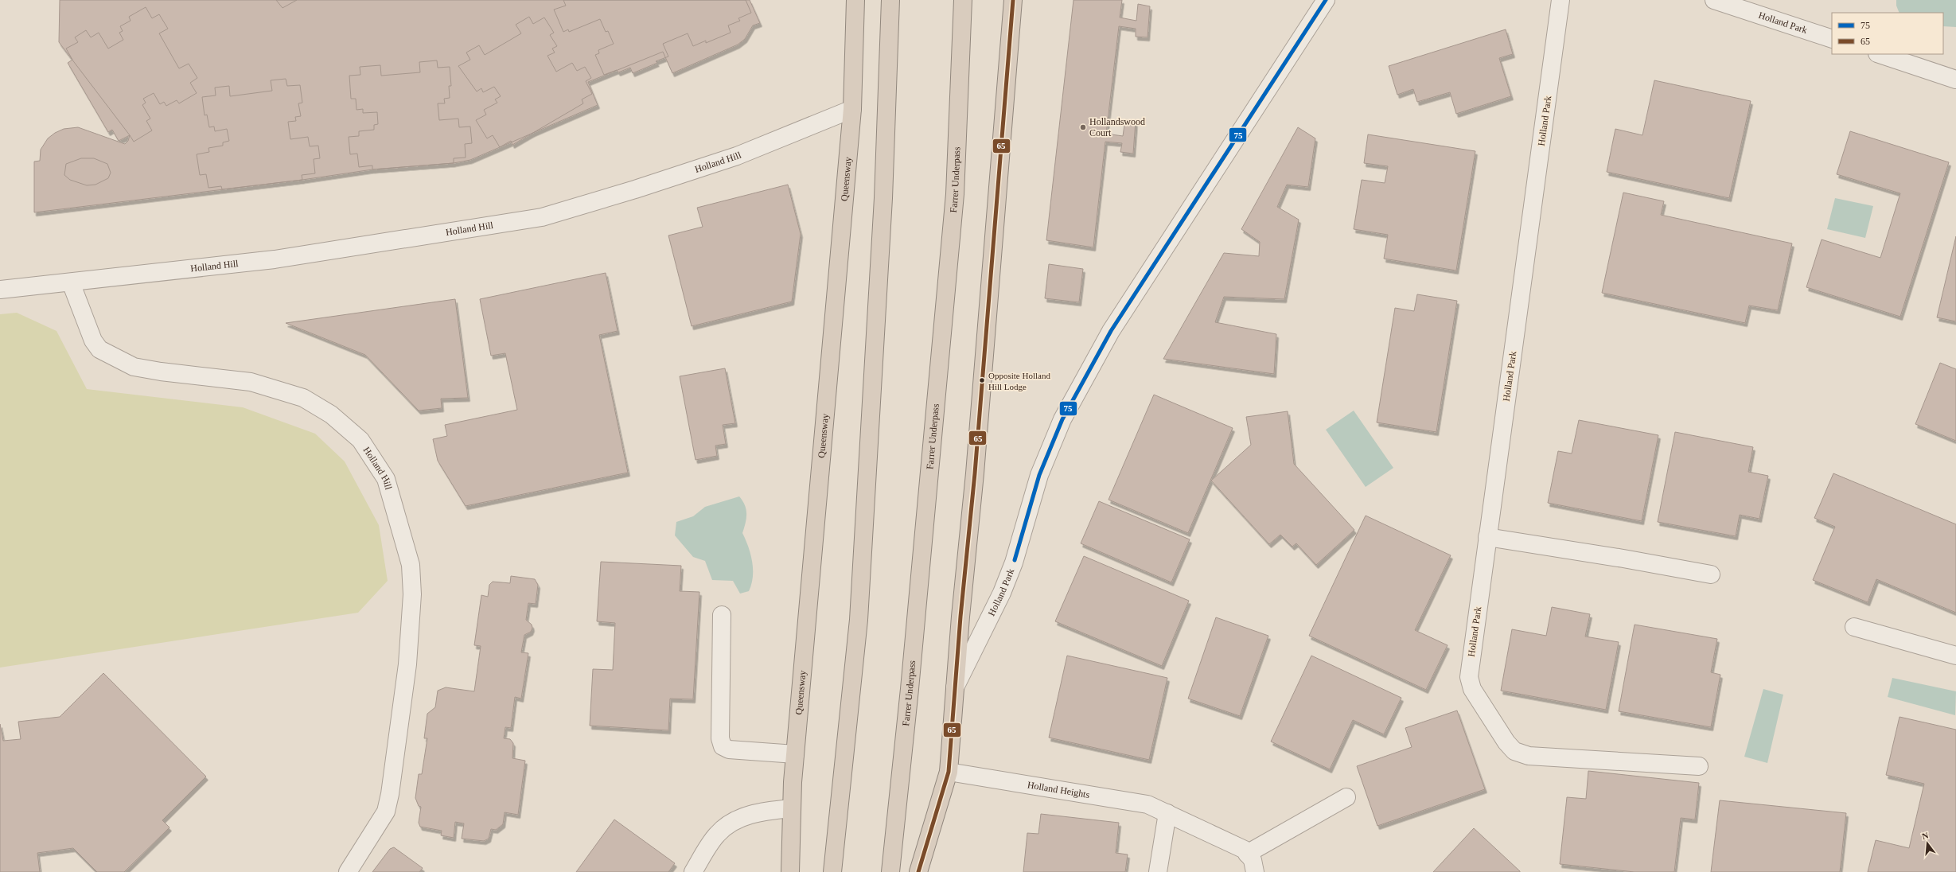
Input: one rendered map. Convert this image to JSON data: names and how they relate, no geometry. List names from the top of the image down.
{
  "streets": {
    "highway": ["Queensway", "Farrer Underpass"],
    "street": ["Holland Park", "Holland Hill", "Holland Heights"]
  },
  "crossings": [
    ["Holland Hill", "Queensway"]
  ],
  "places": ["Hollandswood Court", "Opposite Holland Hill Lodge"],
  "lines": ["transit line 75", "transit line 65"],
  "legend": ["75", "65"],
  "north": "top"
}
